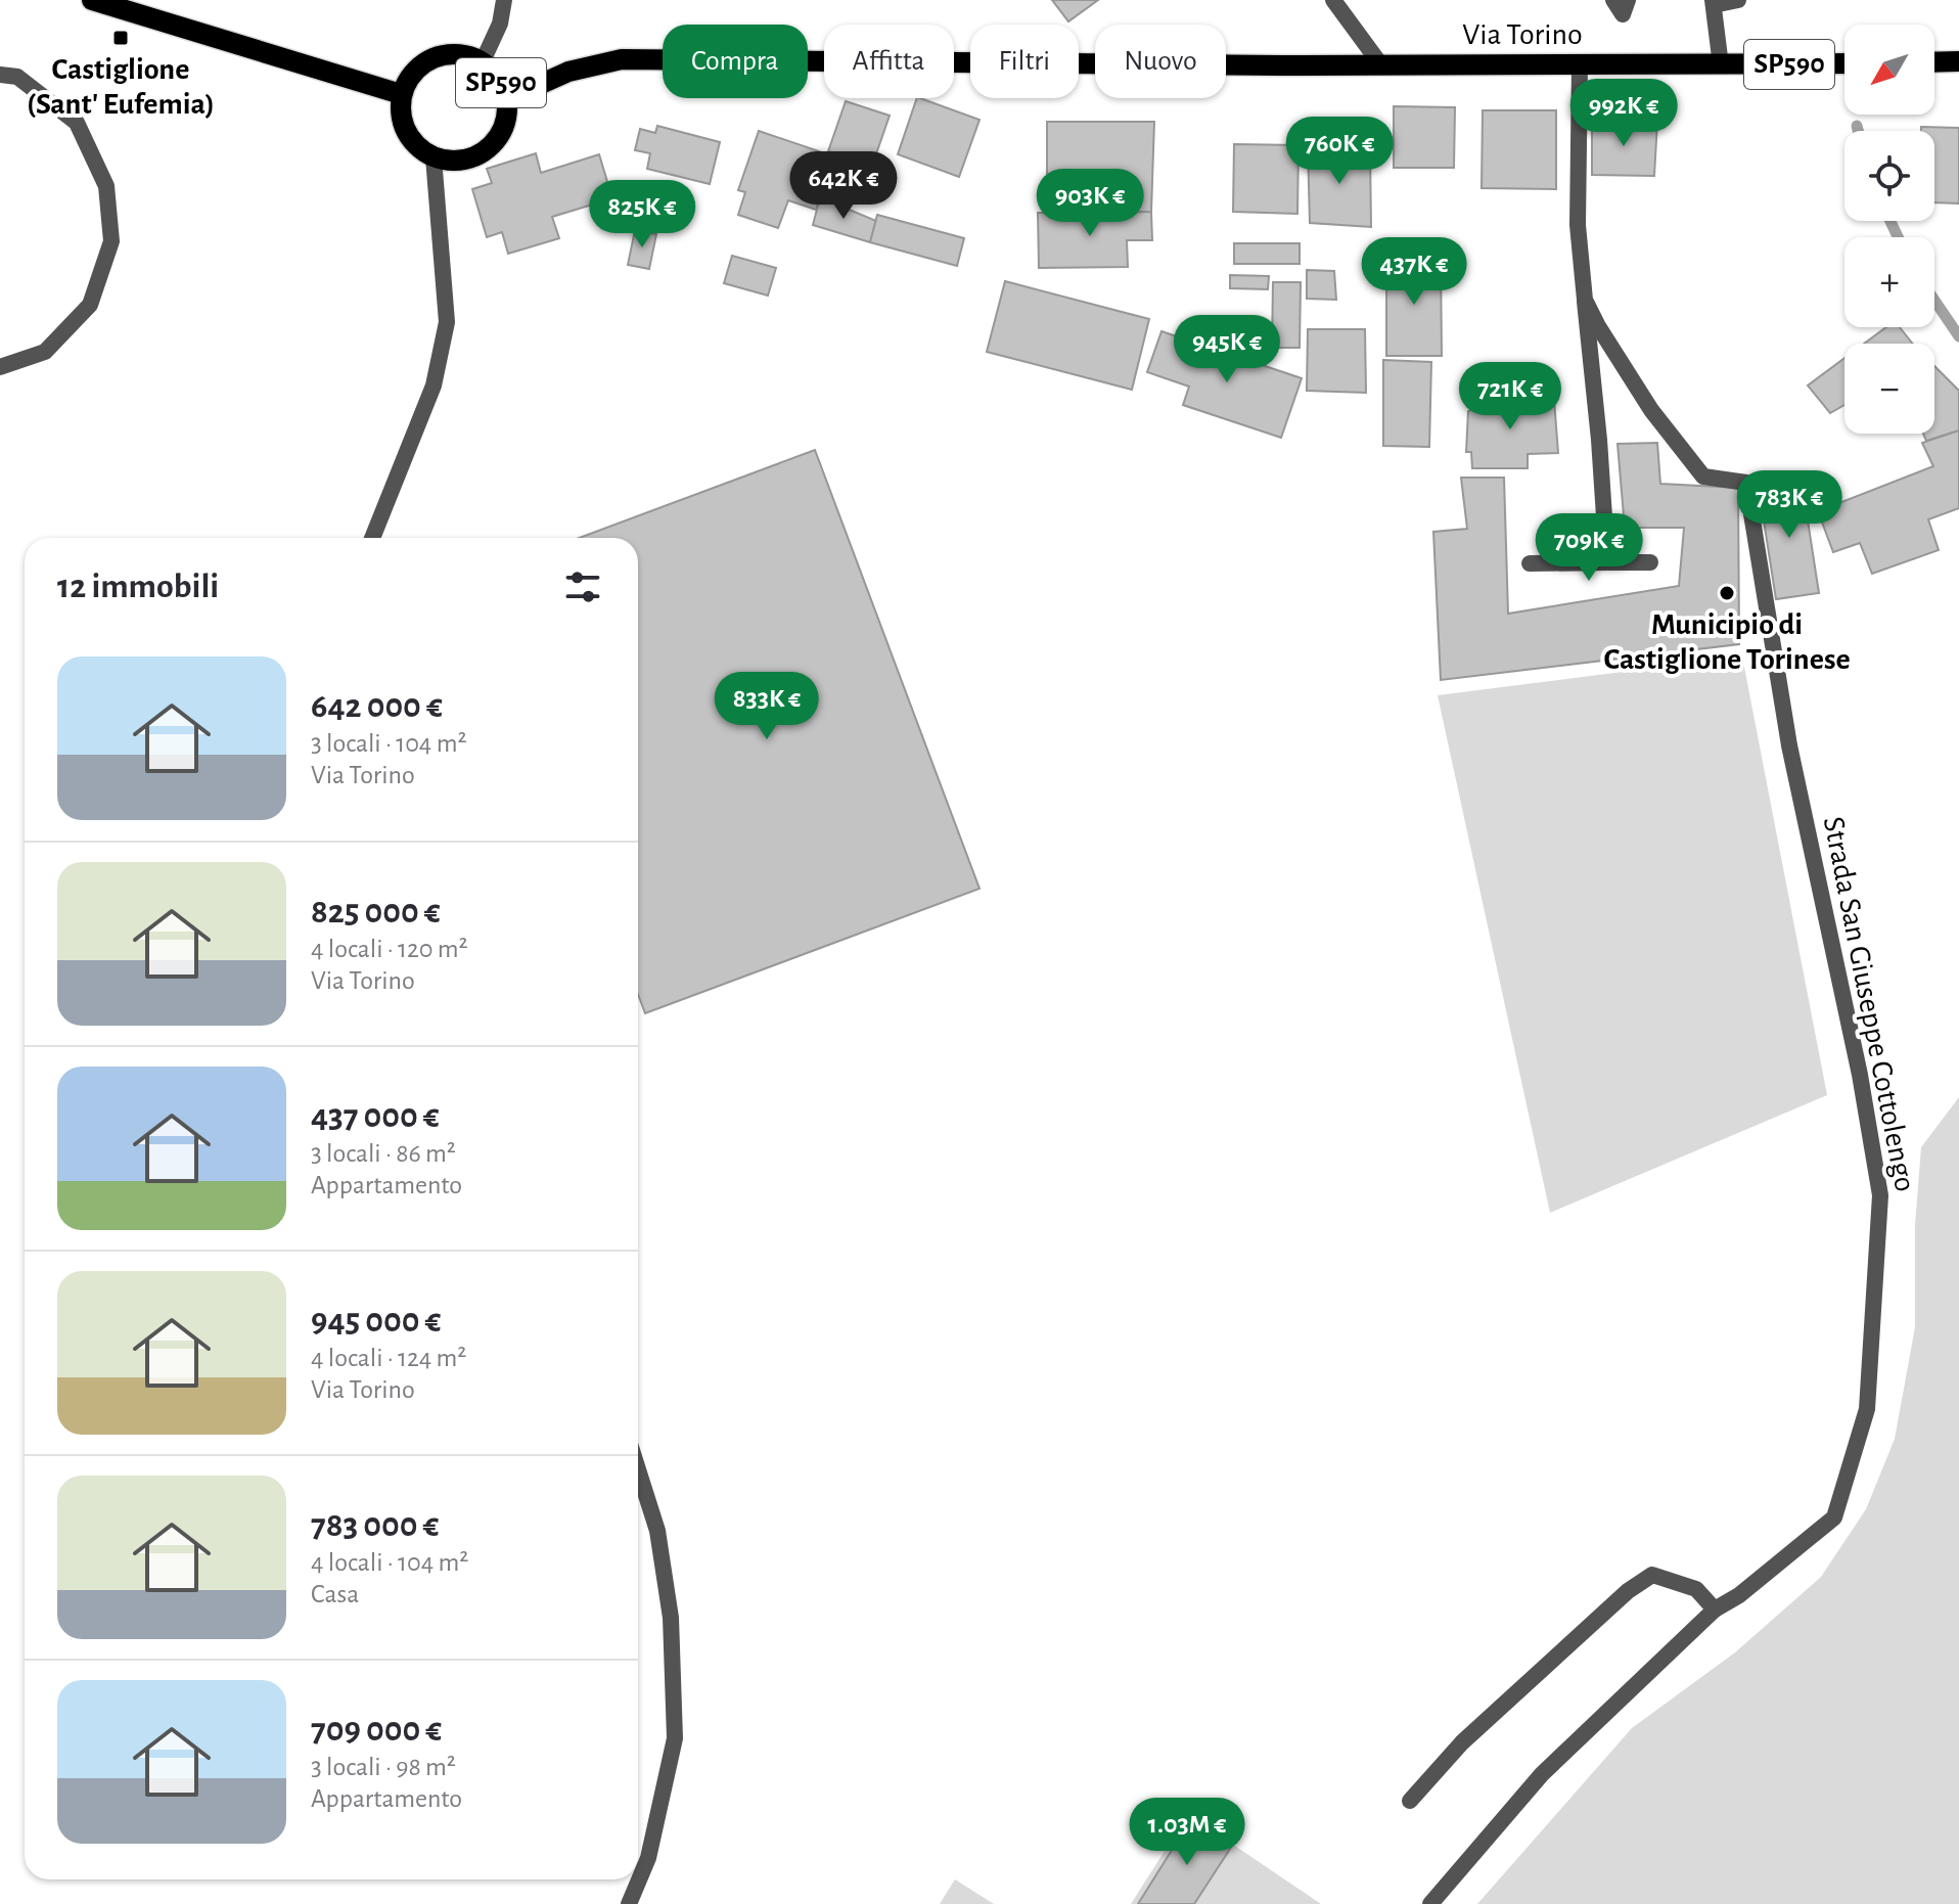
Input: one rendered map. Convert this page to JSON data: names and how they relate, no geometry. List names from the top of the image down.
{
  "streets": {
    "main road": ["Via Torino", "SP590"],
    "street": ["Strada San Giuseppe Cottolengo"]
  },
  "crossings": [
    ["Via Torino", "SP590"],
    ["Via Torino", "Strada San Giuseppe Cottolengo"]
  ],
  "places": {
    "transit": ["Castiglione (Sant' Eufemia)"],
    "other": ["Municipio di Castiglione Torinese"]
  },
  "north": "bottom left",
  "page": {
    "map_buttons": ["+", "−"],
    "chip": [
      "Compra",
      "Affitta",
      "Filtri",
      "Nuovo"
    ],
    "price": [
      "992K €",
      "760K €",
      "642K €",
      "903K €",
      "825K €",
      "437K €",
      "945K €",
      "721K €",
      "783K €",
      "709K €",
      "833K €",
      "1.03M €"
    ],
    "heading": "12 immobili",
    "list": [
      {
        "name": "642 000 €",
        "note": "3 locali · 104 m² · Via Torino"
      },
      {
        "name": "825 000 €",
        "note": "4 locali · 120 m² · Via Torino"
      },
      {
        "name": "437 000 €",
        "note": "3 locali · 86 m² · Appartamento"
      },
      {
        "name": "945 000 €",
        "note": "4 locali · 124 m² · Via Torino"
      },
      {
        "name": "783 000 €",
        "note": "4 locali · 104 m² · Casa"
      },
      {
        "name": "709 000 €",
        "note": "3 locali · 98 m² · Appartamento"
      }
    ]
  }
}
